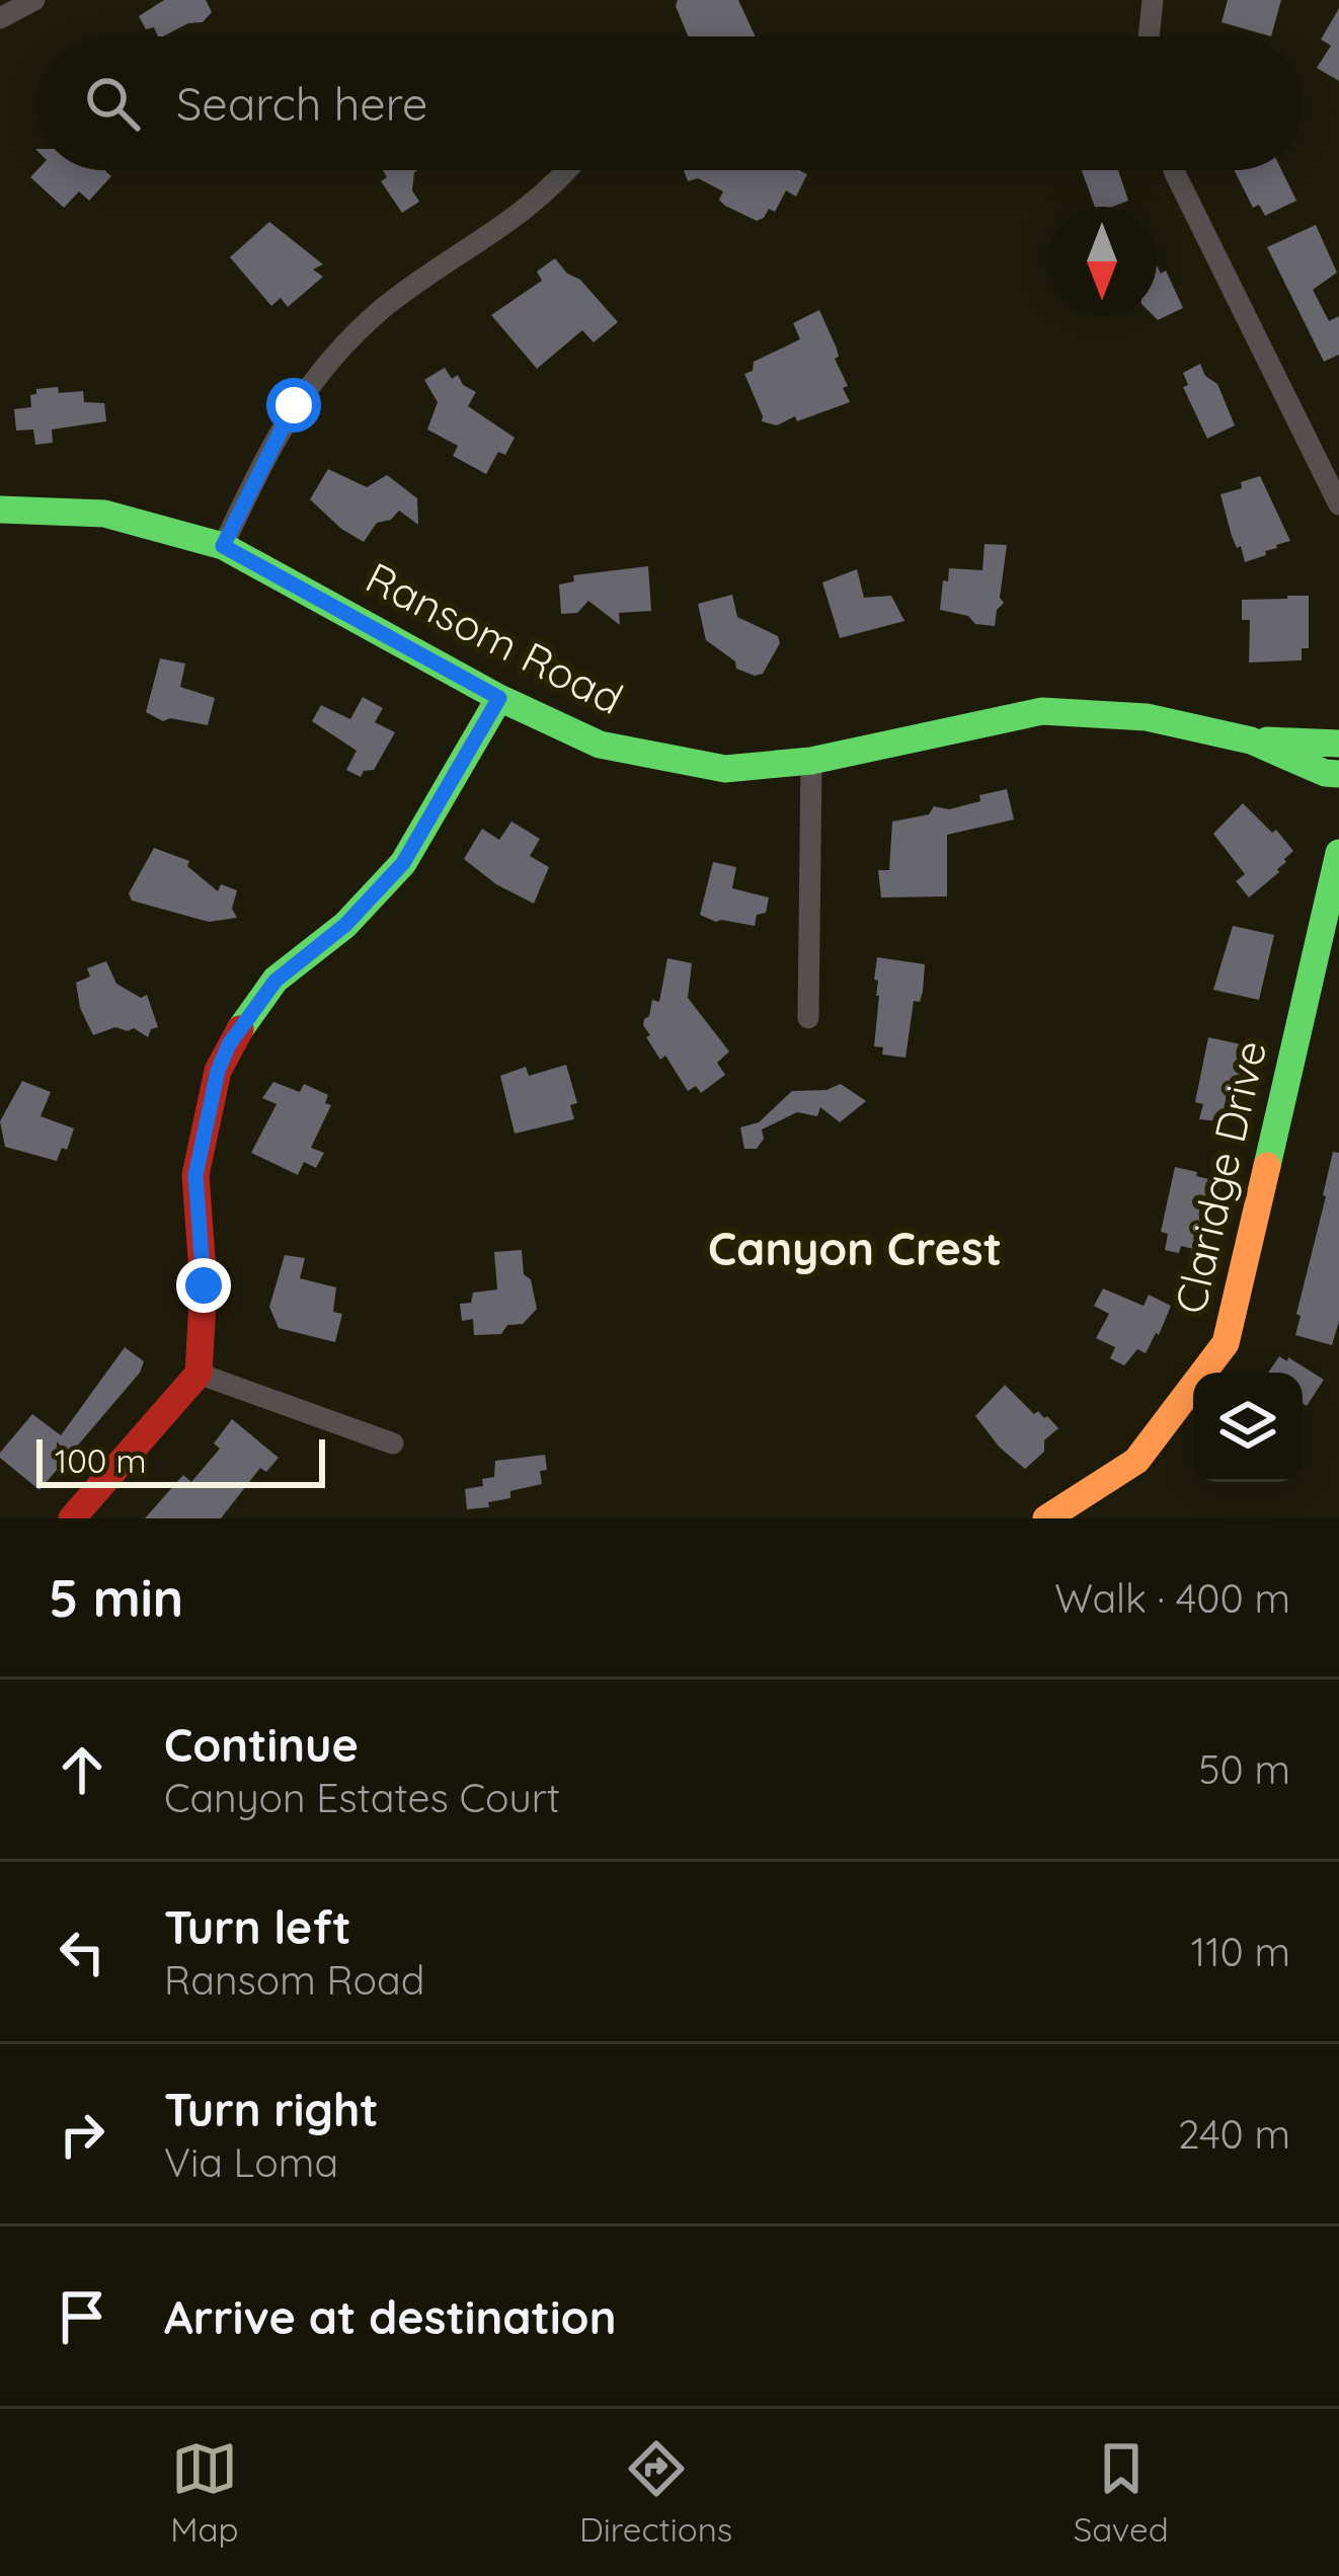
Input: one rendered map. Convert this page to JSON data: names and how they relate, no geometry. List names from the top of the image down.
{
  "streets": {
    "street": ["Ransom Road", "Claridge Drive"]
  },
  "districts": ["Canyon Crest"],
  "scale_bar": "100 m",
  "north": "bottom",
  "page": {
    "search": "Search here",
    "scale": "100 m",
    "heading": ["5 min", "Walk · 400 m"],
    "list": [
      ["Continue", "Canyon Estates Court", "50 m"],
      ["Turn left", "Ransom Road", "110 m"],
      ["Turn right", "Via Loma", "240 m"],
      "Arrive at destination"
    ],
    "nav": ["Map", "Directions", "Saved"]
  }
}
